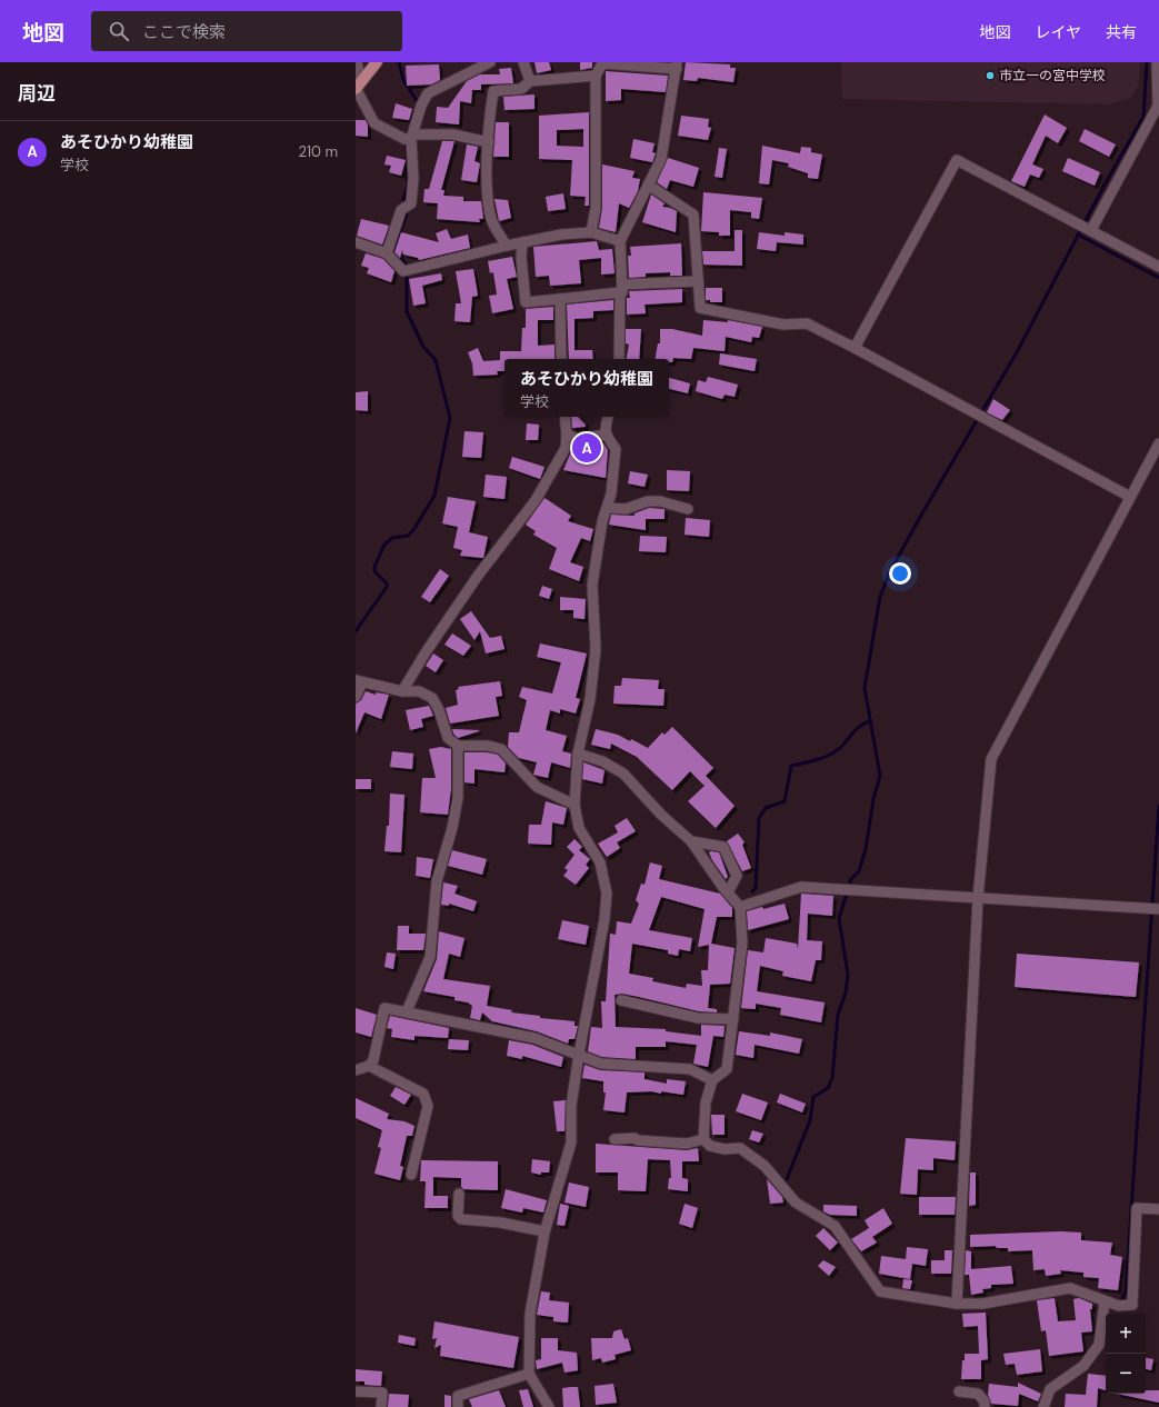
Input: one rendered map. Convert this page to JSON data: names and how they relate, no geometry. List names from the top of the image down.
{
  "places": ["市立一の宮中学校"],
  "page": {
    "header": "地図",
    "search": "ここで検索",
    "nav": ["地図", "レイヤ", "共有"],
    "heading": "周辺",
    "list": [
      {
        "mark": "A",
        "name": "あそひかり幼稚園",
        "note": "学校",
        "value": "210 m"
      }
    ],
    "popup": ["あそひかり幼稚園", "学校"],
    "pins": "A",
    "map_buttons": ["+", "−"]
  }
}
